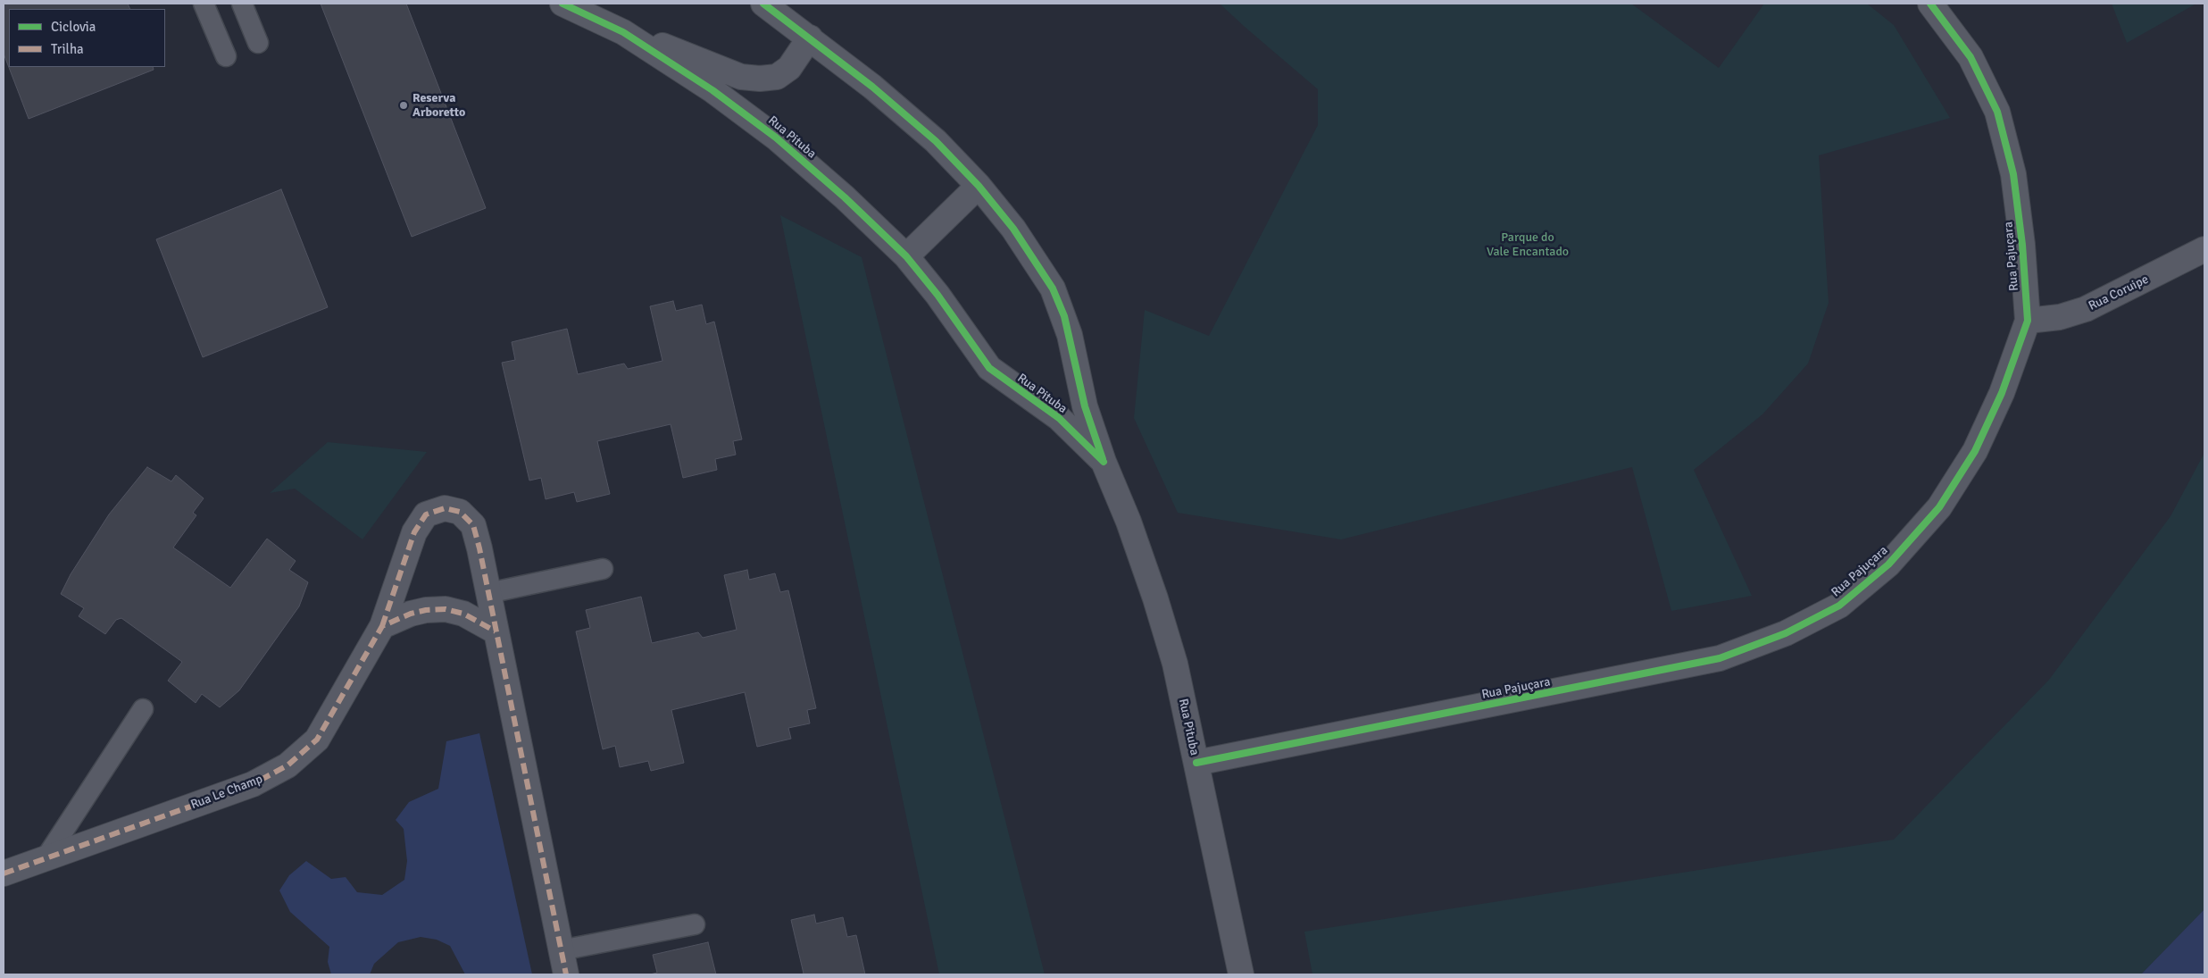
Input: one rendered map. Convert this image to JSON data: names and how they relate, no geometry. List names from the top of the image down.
{
  "streets": {
    "street": [
      "Rua Pituba",
      "Rua Pajuçara",
      "Rua Coruipe",
      "Rua Le Champ"
    ]
  },
  "crossings": [
    ["Rua Pituba", "Rua Pajuçara"],
    ["Rua Pajuçara", "Rua Coruipe"]
  ],
  "parks": ["Parque do Vale Encantado"],
  "places": ["Reserva Arboretto"],
  "legend": ["Ciclovia", "Trilha"]
}
